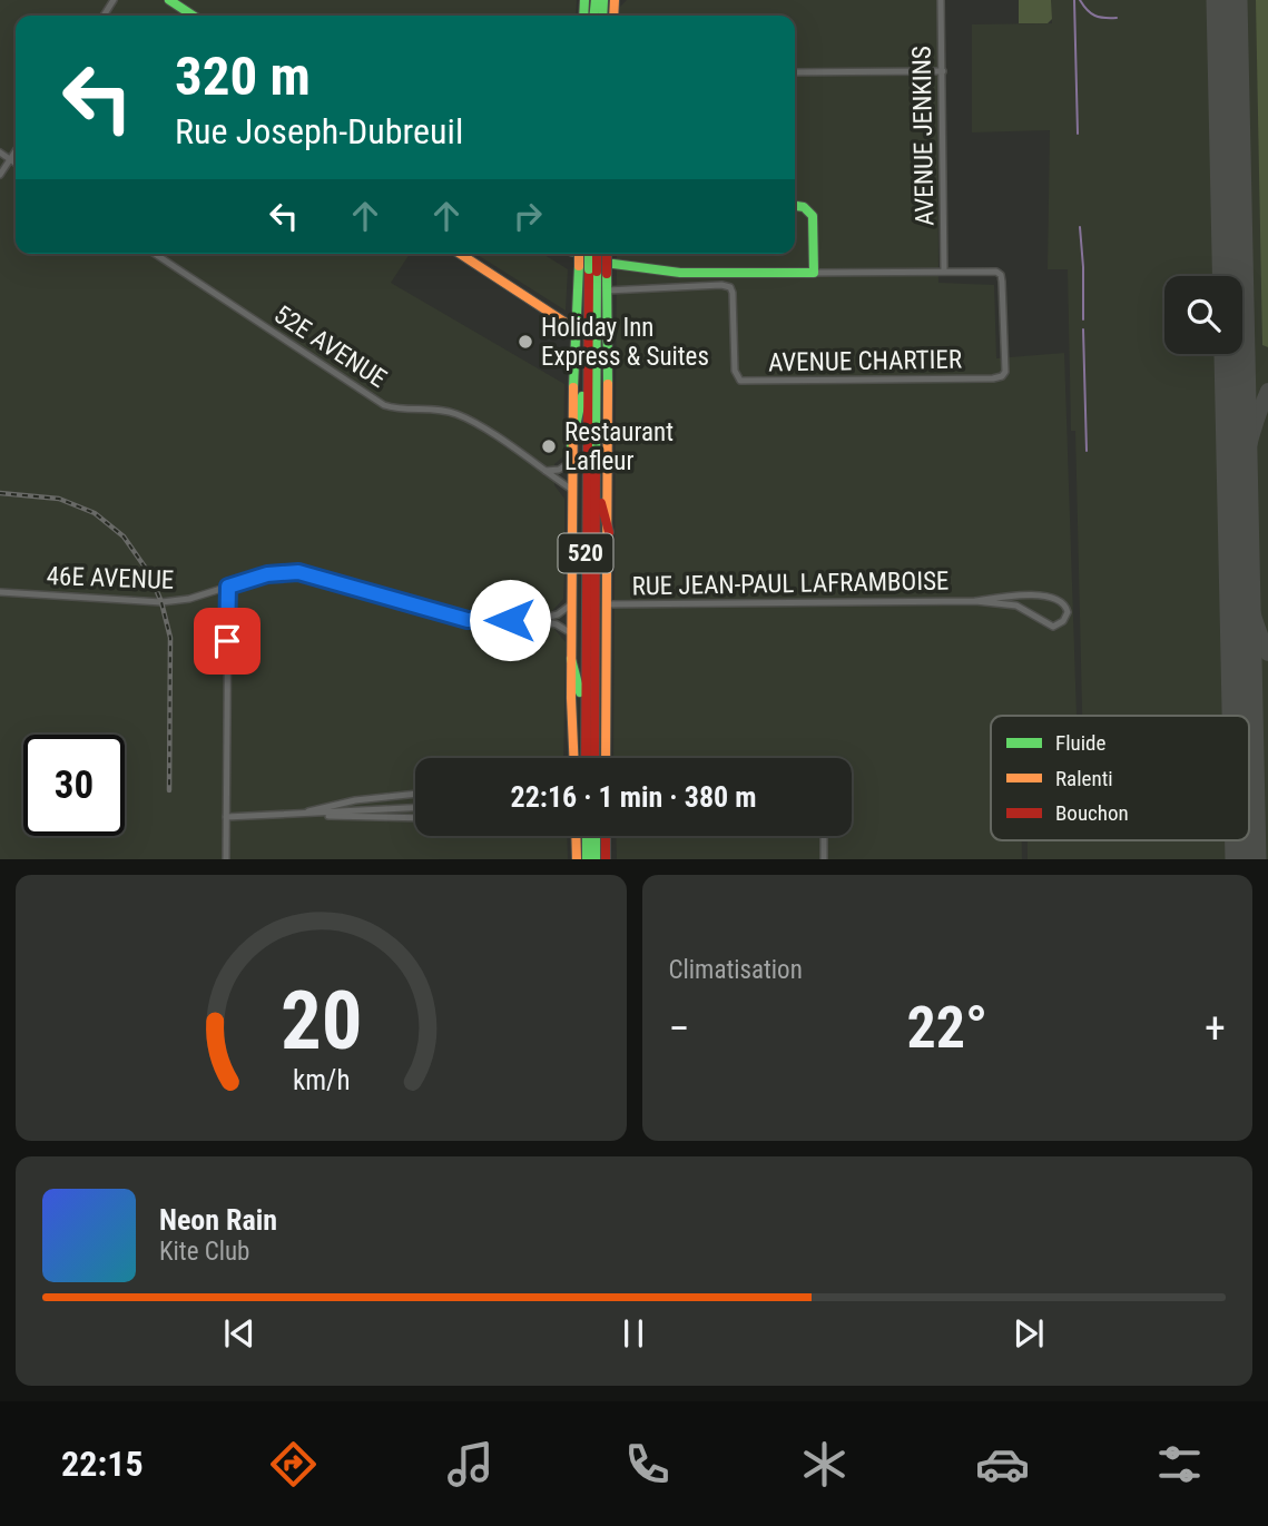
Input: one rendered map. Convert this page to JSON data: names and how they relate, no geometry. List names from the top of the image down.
{
  "streets": {
    "main road": ["520"],
    "street": [
      "AVENUE JENKINS",
      "52E AVENUE",
      "AVENUE CHARTIER",
      "46E AVENUE",
      "RUE JEAN-PAUL LAFRAMBOISE"
    ]
  },
  "crossings": [
    ["AVENUE JENKINS", "AVENUE CHARTIER"]
  ],
  "places": ["Holiday Inn Express & Suites", "Restaurant Lafleur"],
  "legend": ["Fluide", "Ralenti", "Bouchon"],
  "page": {
    "turn": ["320 m", "Rue Joseph-Dubreuil"],
    "limit": "30",
    "trip": "22:16 · 1 min · 380 m",
    "tile": "Climatisation",
    "heat": ["−", "22°", "+"],
    "song": ["Neon Rain", "Kite Club"],
    "tabs": "22:15",
    "gauge": ["20", "km/h"]
  }
}
